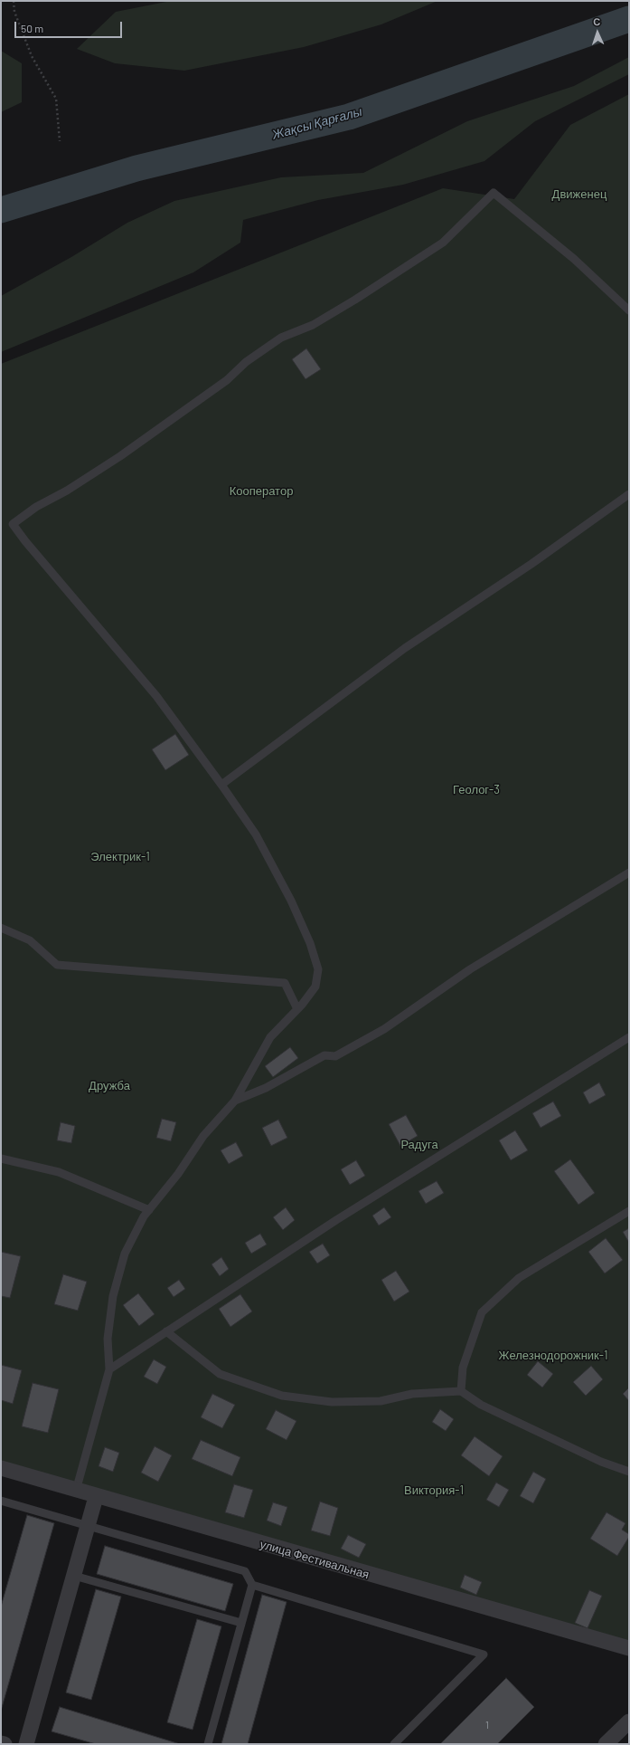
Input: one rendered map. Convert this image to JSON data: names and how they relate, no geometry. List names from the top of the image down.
{
  "streets": {
    "street": ["улица Фестивальная"]
  },
  "water": ["Жақсы Қарғалы"],
  "parks": [
    "Движенец",
    "Кооператор",
    "Геолог-3",
    "Электрик-1",
    "Дружба",
    "Радуга",
    "Железнодорожник-1",
    "Виктория-1"
  ],
  "house_numbers": ["1"],
  "scale_bar": "50 m",
  "north": "top"
}
